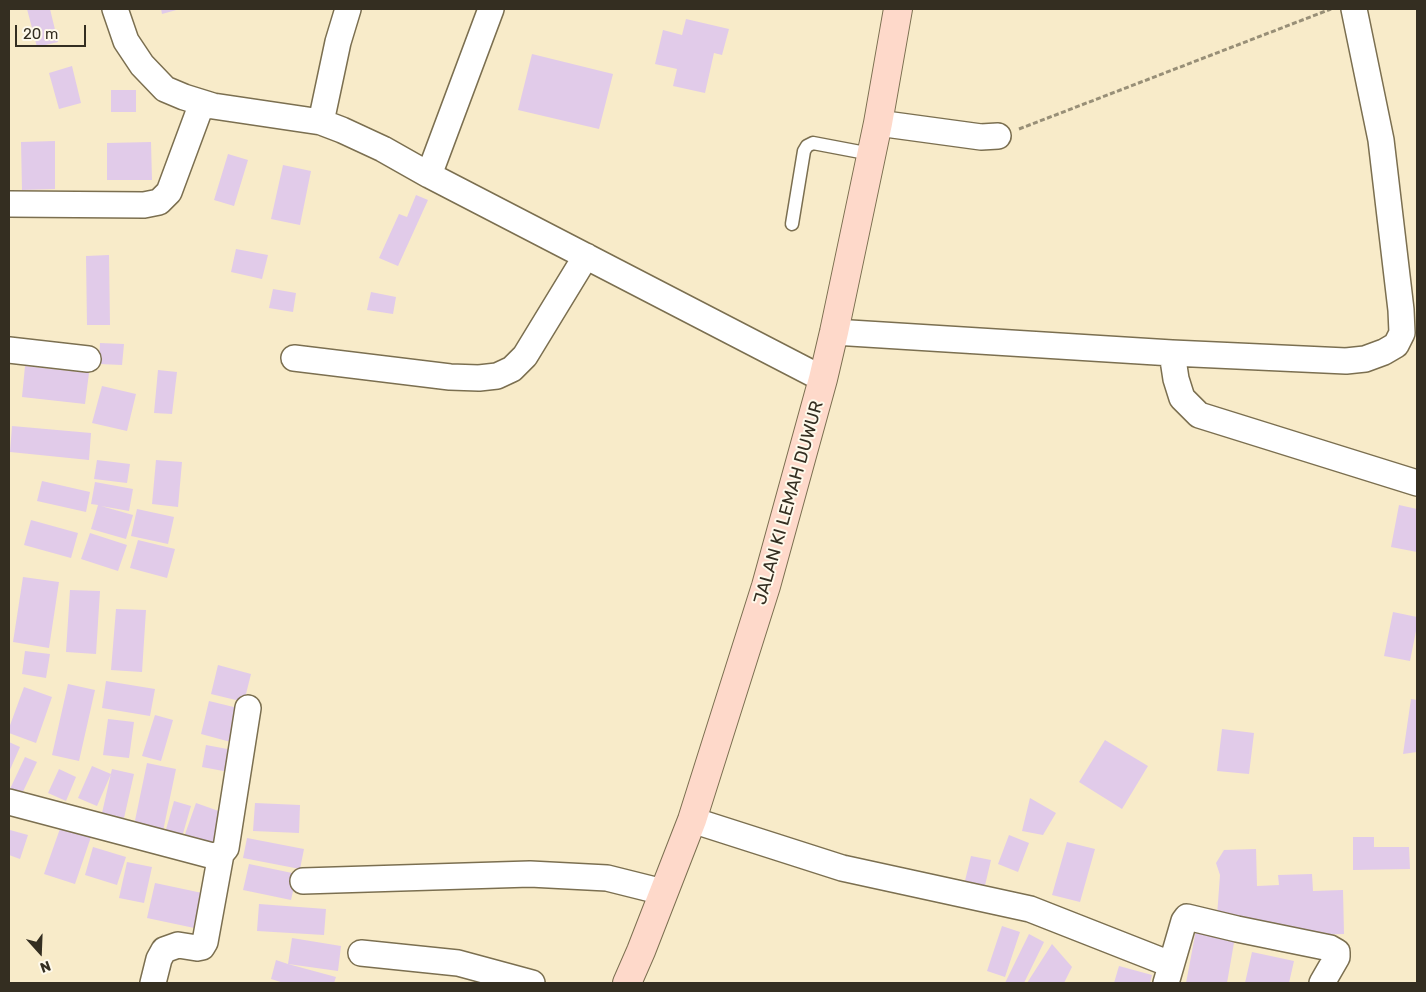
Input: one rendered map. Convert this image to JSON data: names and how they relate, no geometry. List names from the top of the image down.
{
  "streets": {
    "main road": ["JALAN KI LEMAH DUWUR"]
  },
  "scale_bar": "20 m",
  "north": "bottom"
}
